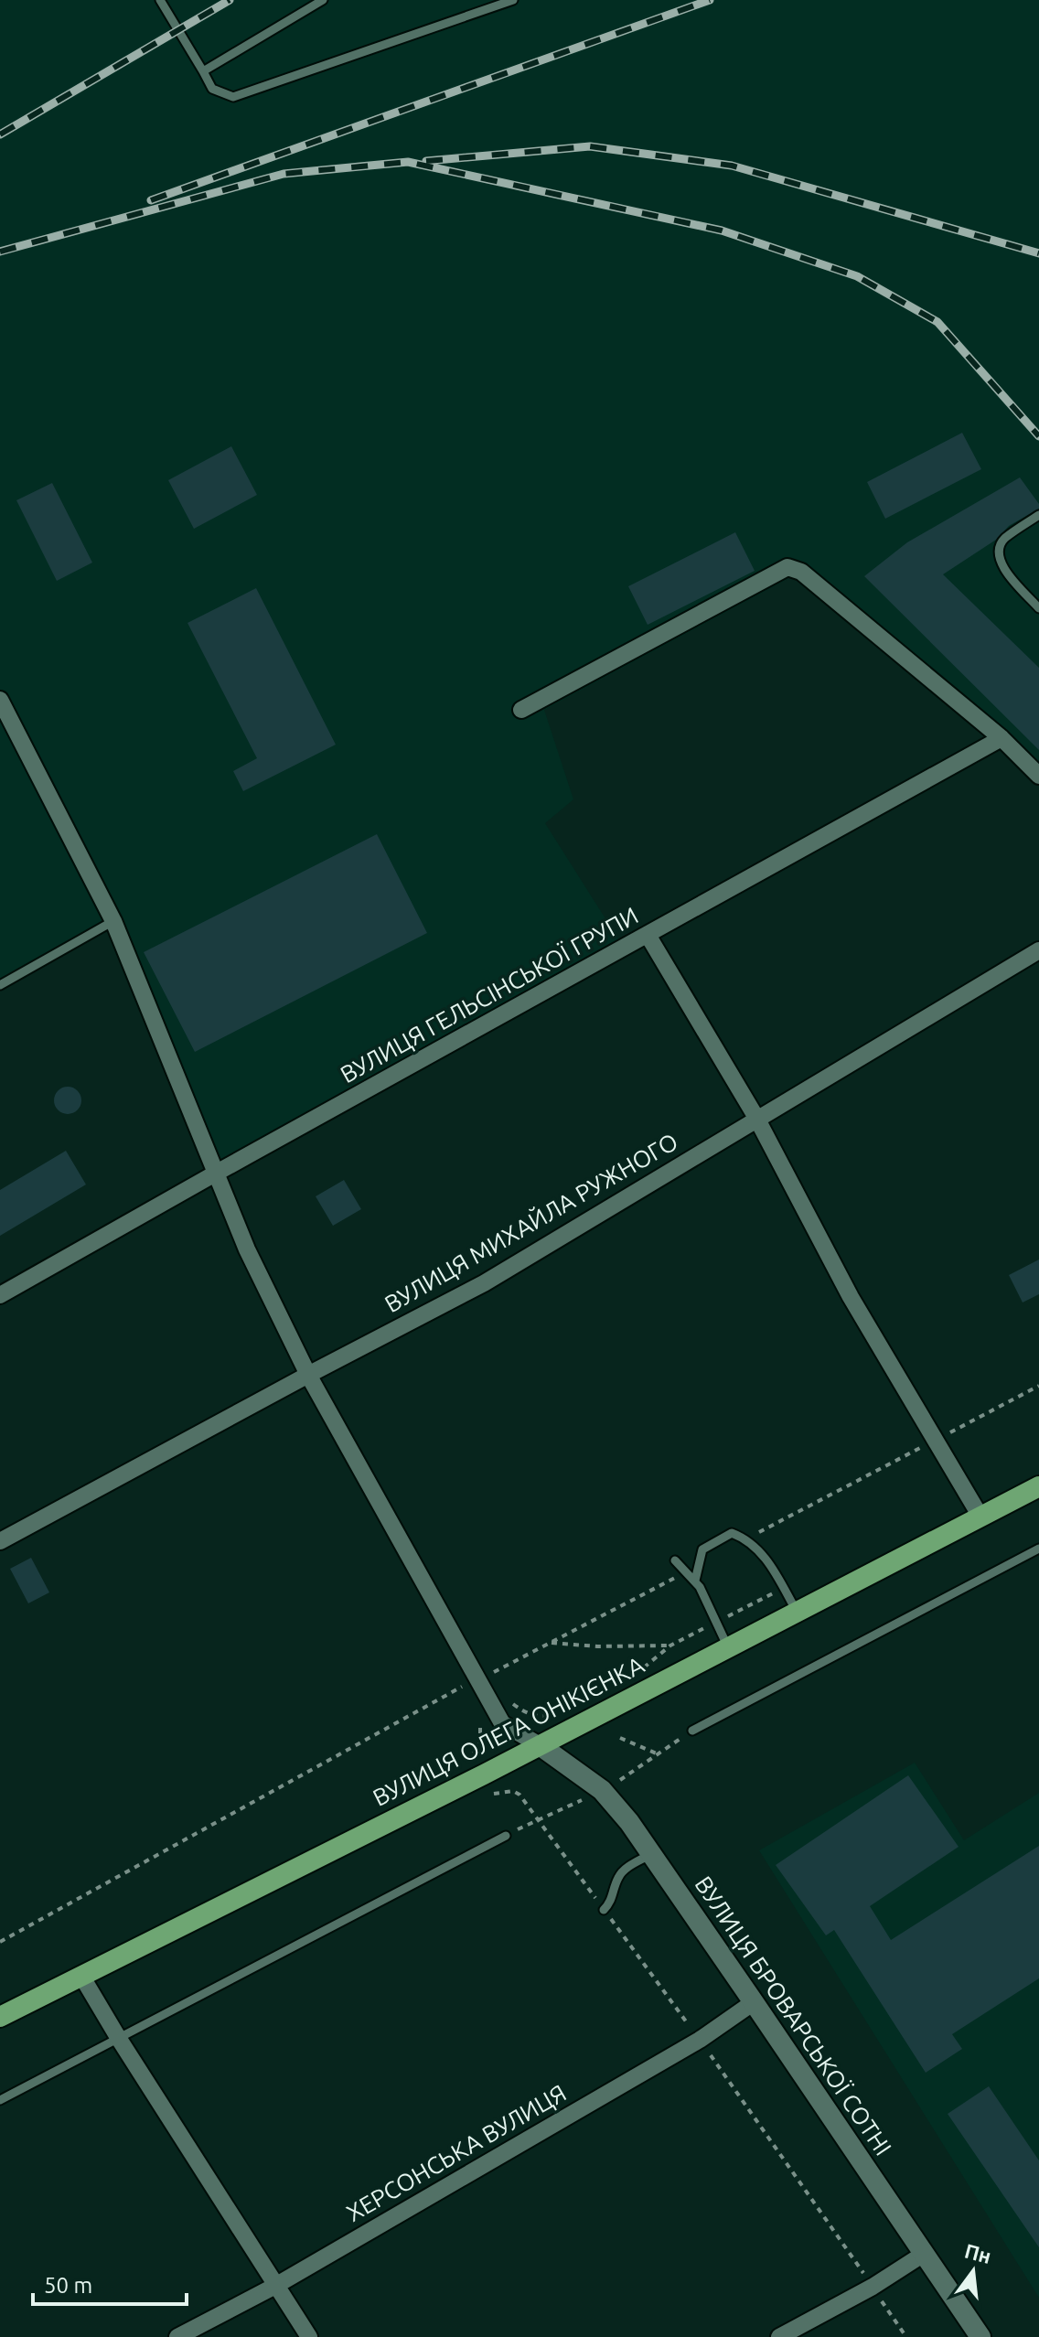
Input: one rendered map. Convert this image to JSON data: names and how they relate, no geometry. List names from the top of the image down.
{
  "streets": {
    "main road": ["ВУЛИЦЯ ОЛЕГА ОНІКІЄНКА"],
    "street": [
      "ВУЛИЦЯ ГЕЛЬСІНСЬКОЇ ГРУПИ",
      "ВУЛИЦЯ МИХАЙЛА РУЖНОГО",
      "ВУЛИЦЯ БРОВАРСЬКОЇ СОТНІ",
      "ХЕРСОНСЬКА ВУЛИЦЯ"
    ]
  },
  "crossings": [
    ["ВУЛИЦЯ ОЛЕГА ОНІКІЄНКА", "ВУЛИЦЯ БРОВАРСЬКОЇ СОТНІ"],
    ["ВУЛИЦЯ БРОВАРСЬКОЇ СОТНІ", "ХЕРСОНСЬКА ВУЛИЦЯ"]
  ],
  "scale_bar": "50 m",
  "north": "top"
}
